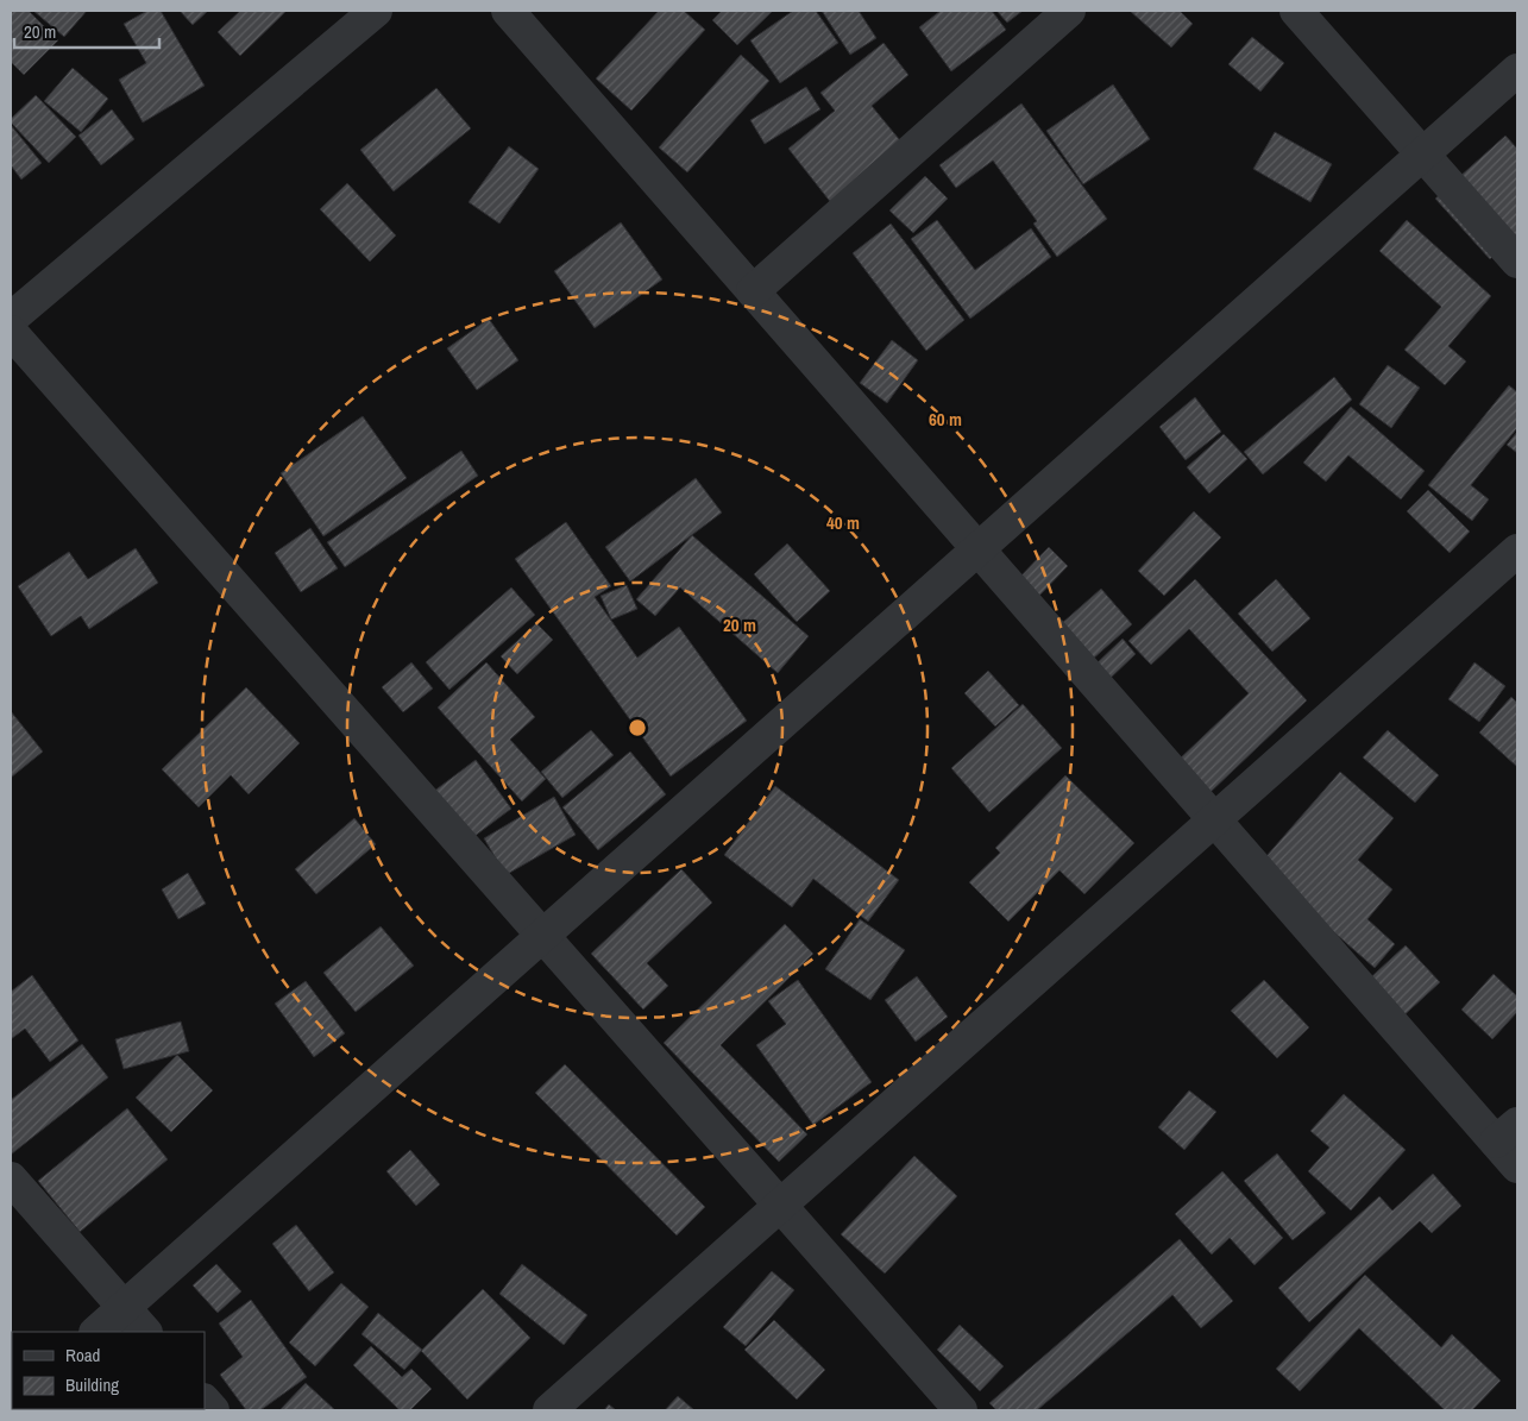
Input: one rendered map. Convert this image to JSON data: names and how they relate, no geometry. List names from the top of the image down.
{
  "legend": ["Road", "Building"],
  "scale_bar": "20 m",
  "rings": ["60 m", "40 m", "20 m"]
}
